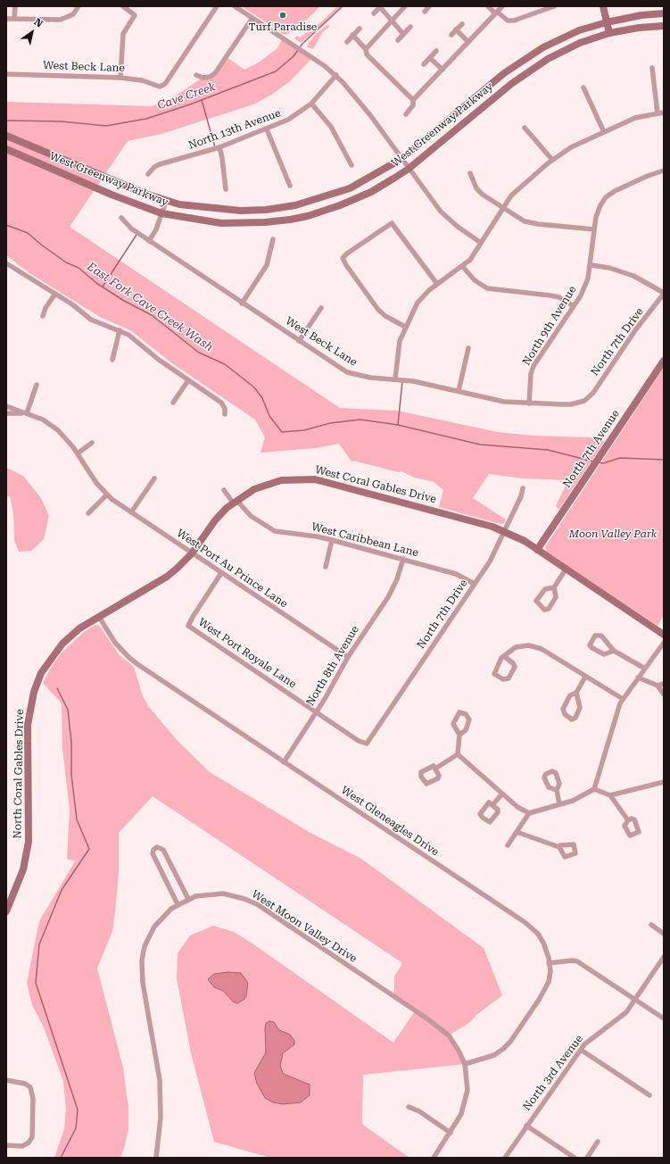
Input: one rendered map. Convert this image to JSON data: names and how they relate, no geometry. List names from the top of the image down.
{
  "streets": {
    "main road": [
      "West Greenway Parkway",
      "North 7th Avenue",
      "West Coral Gables Drive",
      "North Coral Gables Drive"
    ],
    "street": [
      "West Beck Lane",
      "North 13th Avenue",
      "North 9th Avenue",
      "North 7th Drive",
      "West Caribbean Lane",
      "West Port Au Prince Lane",
      "West Port Royale Lane",
      "North 8th Avenue",
      "West Gleneagles Drive",
      "West Moon Valley Drive",
      "North 3rd Avenue"
    ]
  },
  "crossings": [
    ["West Beck Lane", "North 9th Avenue"],
    ["West Beck Lane", "North 7th Drive"],
    ["North 7th Drive", "West Coral Gables Drive"],
    ["North 7th Drive", "West Caribbean Lane"],
    ["North 7th Drive", "West Port Royale Lane"],
    ["North 7th Avenue", "West Coral Gables Drive"],
    ["West Coral Gables Drive", "West Caribbean Lane"],
    ["West Coral Gables Drive", "West Port Au Prince Lane"],
    ["West Coral Gables Drive", "North Coral Gables Drive"],
    ["West Coral Gables Drive", "West Gleneagles Drive"],
    ["West Caribbean Lane", "North 8th Avenue"],
    ["West Port Au Prince Lane", "West Port Royale Lane"],
    ["West Port Au Prince Lane", "North 8th Avenue"],
    ["West Port Royale Lane", "North 8th Avenue"],
    ["North 8th Avenue", "West Gleneagles Drive"],
    ["West Gleneagles Drive", "West Moon Valley Drive"]
  ],
  "water": ["Cave Creek", "East Fork Cave Creek Wash"],
  "parks": ["Moon Valley Park"],
  "places": ["Turf Paradise"],
  "north": "top right"
}
